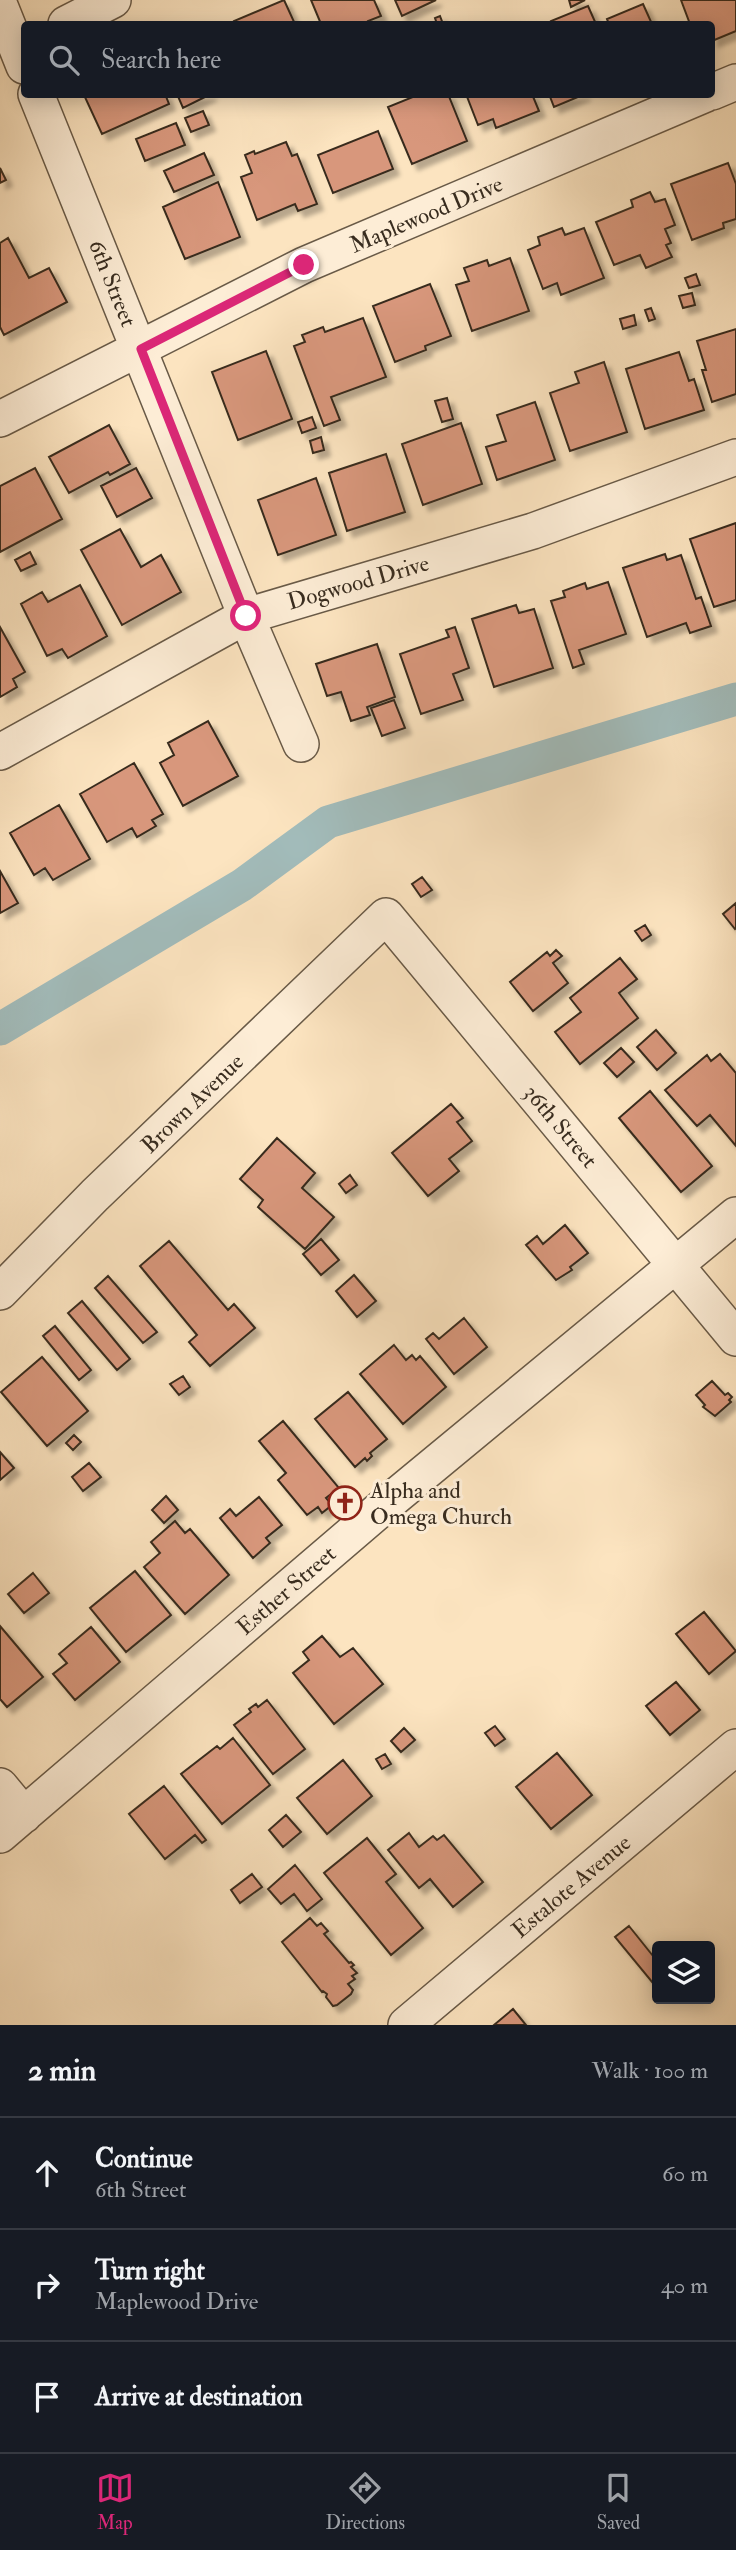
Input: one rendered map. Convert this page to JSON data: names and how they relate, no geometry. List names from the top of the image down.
{
  "streets": {
    "street": [
      "Maplewood Drive",
      "6th Street",
      "Dogwood Drive",
      "Brown Avenue",
      "36th Street",
      "Esther Street",
      "Estalote Avenue"
    ]
  },
  "crossings": [
    ["Maplewood Drive", "6th Street"],
    ["6th Street", "Dogwood Drive"],
    ["Brown Avenue", "36th Street"],
    ["36th Street", "Esther Street"]
  ],
  "places": {
    "church": ["Alpha and Omega Church"]
  },
  "page": {
    "search": "Search here",
    "heading": ["2 min", "Walk · 100 m"],
    "list": [
      ["Continue", "6th Street", "60 m"],
      ["Turn right", "Maplewood Drive", "40 m"],
      "Arrive at destination"
    ],
    "nav": ["Map", "Directions", "Saved"]
  }
}
